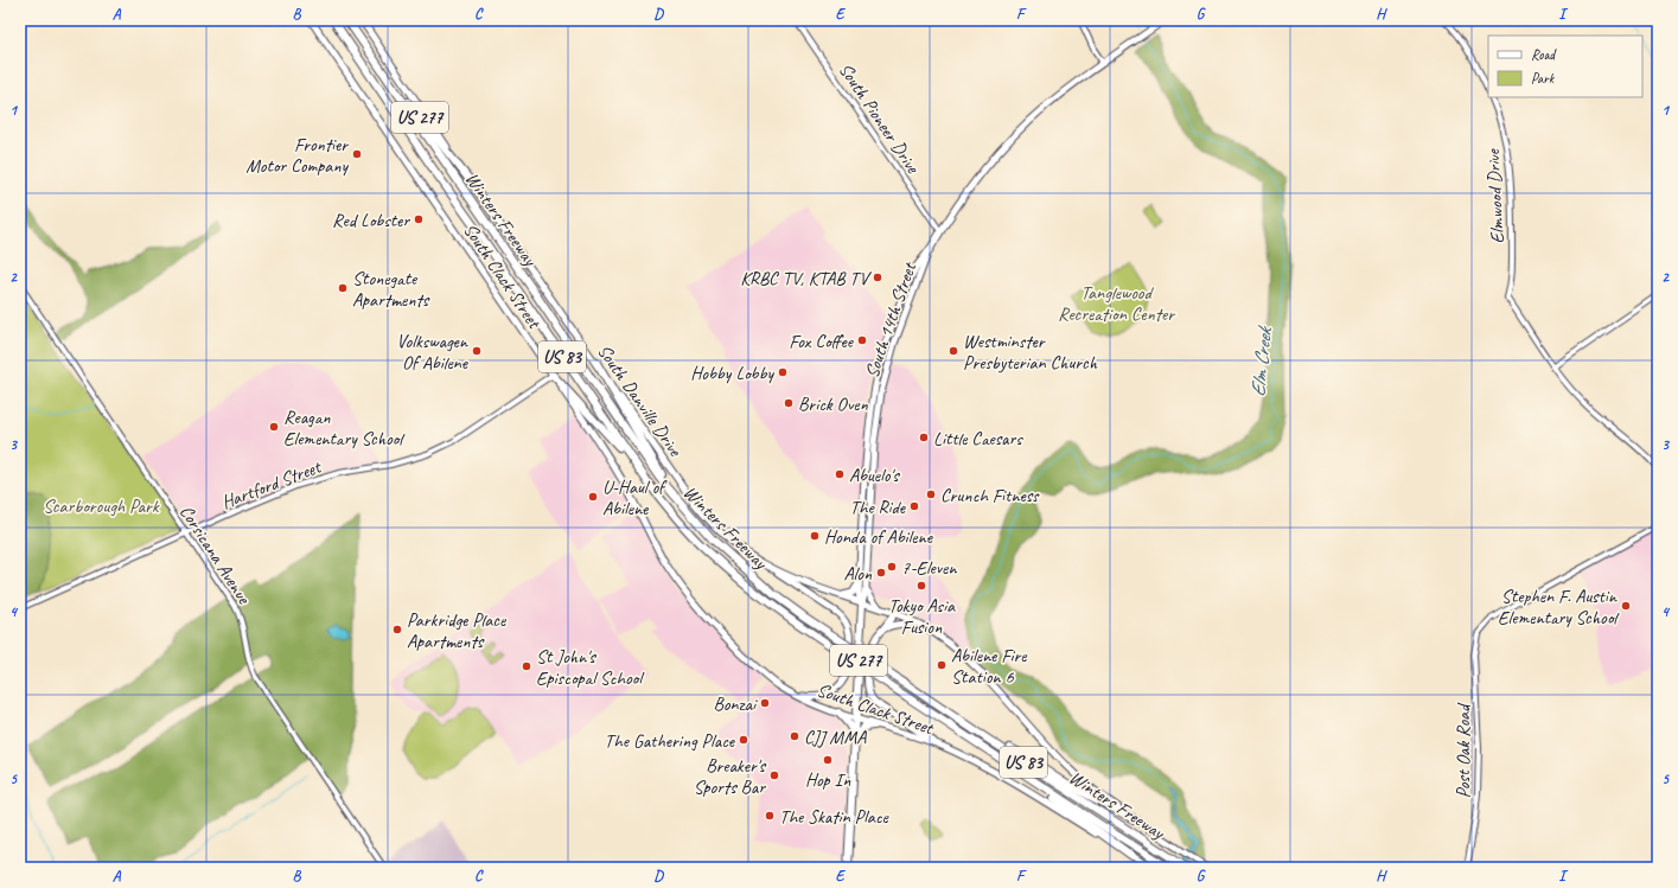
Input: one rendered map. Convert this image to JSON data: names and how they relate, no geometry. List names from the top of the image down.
{
  "streets": {
    "highway": ["US 277", "Winters Freeway", "US 83"],
    "main road": ["South Clack Street", "South 14th Street", "South Danville Drive"],
    "street": [
      "South Pioneer Drive",
      "Elmwood Drive",
      "Hartford Street",
      "Corsicana Avenue",
      "Post Oak Road"
    ]
  },
  "crossings": [
    ["US 277", "Winters Freeway"],
    ["US 277", "South Clack Street"],
    ["US 277", "South 14th Street"],
    ["US 277", "South Danville Drive"],
    ["South Pioneer Drive", "South 14th Street"],
    ["South Clack Street", "Hartford Street"],
    ["South 14th Street", "South Danville Drive"],
    ["Hartford Street", "Corsicana Avenue"]
  ],
  "water": ["Elm Creek"],
  "parks": ["Tanglewood Recreation Center", "Scarborough Park"],
  "places": [
    "Frontier Motor Company",
    "Red Lobster",
    "KRBC TV, KTAB TV",
    "Stonegate Apartments",
    "Fox Coffee",
    "Volkswagen Of Abilene",
    "Westminster Presbyterian Church",
    "Hobby Lobby",
    "Brick Oven",
    "Reagan Elementary School",
    "Little Caesars",
    "Abuelo's",
    "Crunch Fitness",
    "U-Haul of Abilene",
    "The Ride",
    "Honda of Abilene",
    "7-Eleven",
    "Alon",
    "Tokyo Asia Fusion",
    "Stephen F. Austin Elementary School",
    "Parkridge Place Apartments",
    "Abilene Fire Station 6",
    "St John's Episcopal School",
    "Bonzai",
    "CJJ MMA",
    "The Gathering Place",
    "Hop In",
    "Breaker's Sports Bar",
    "The Skatin Place"
  ],
  "legend": ["Road", "Park"],
  "grid": {
    "columns": [
      "A",
      "B",
      "C",
      "D",
      "E",
      "F",
      "G",
      "H",
      "I"
    ],
    "rows": [
      "1",
      "2",
      "3",
      "4",
      "5"
    ]
  }
}
